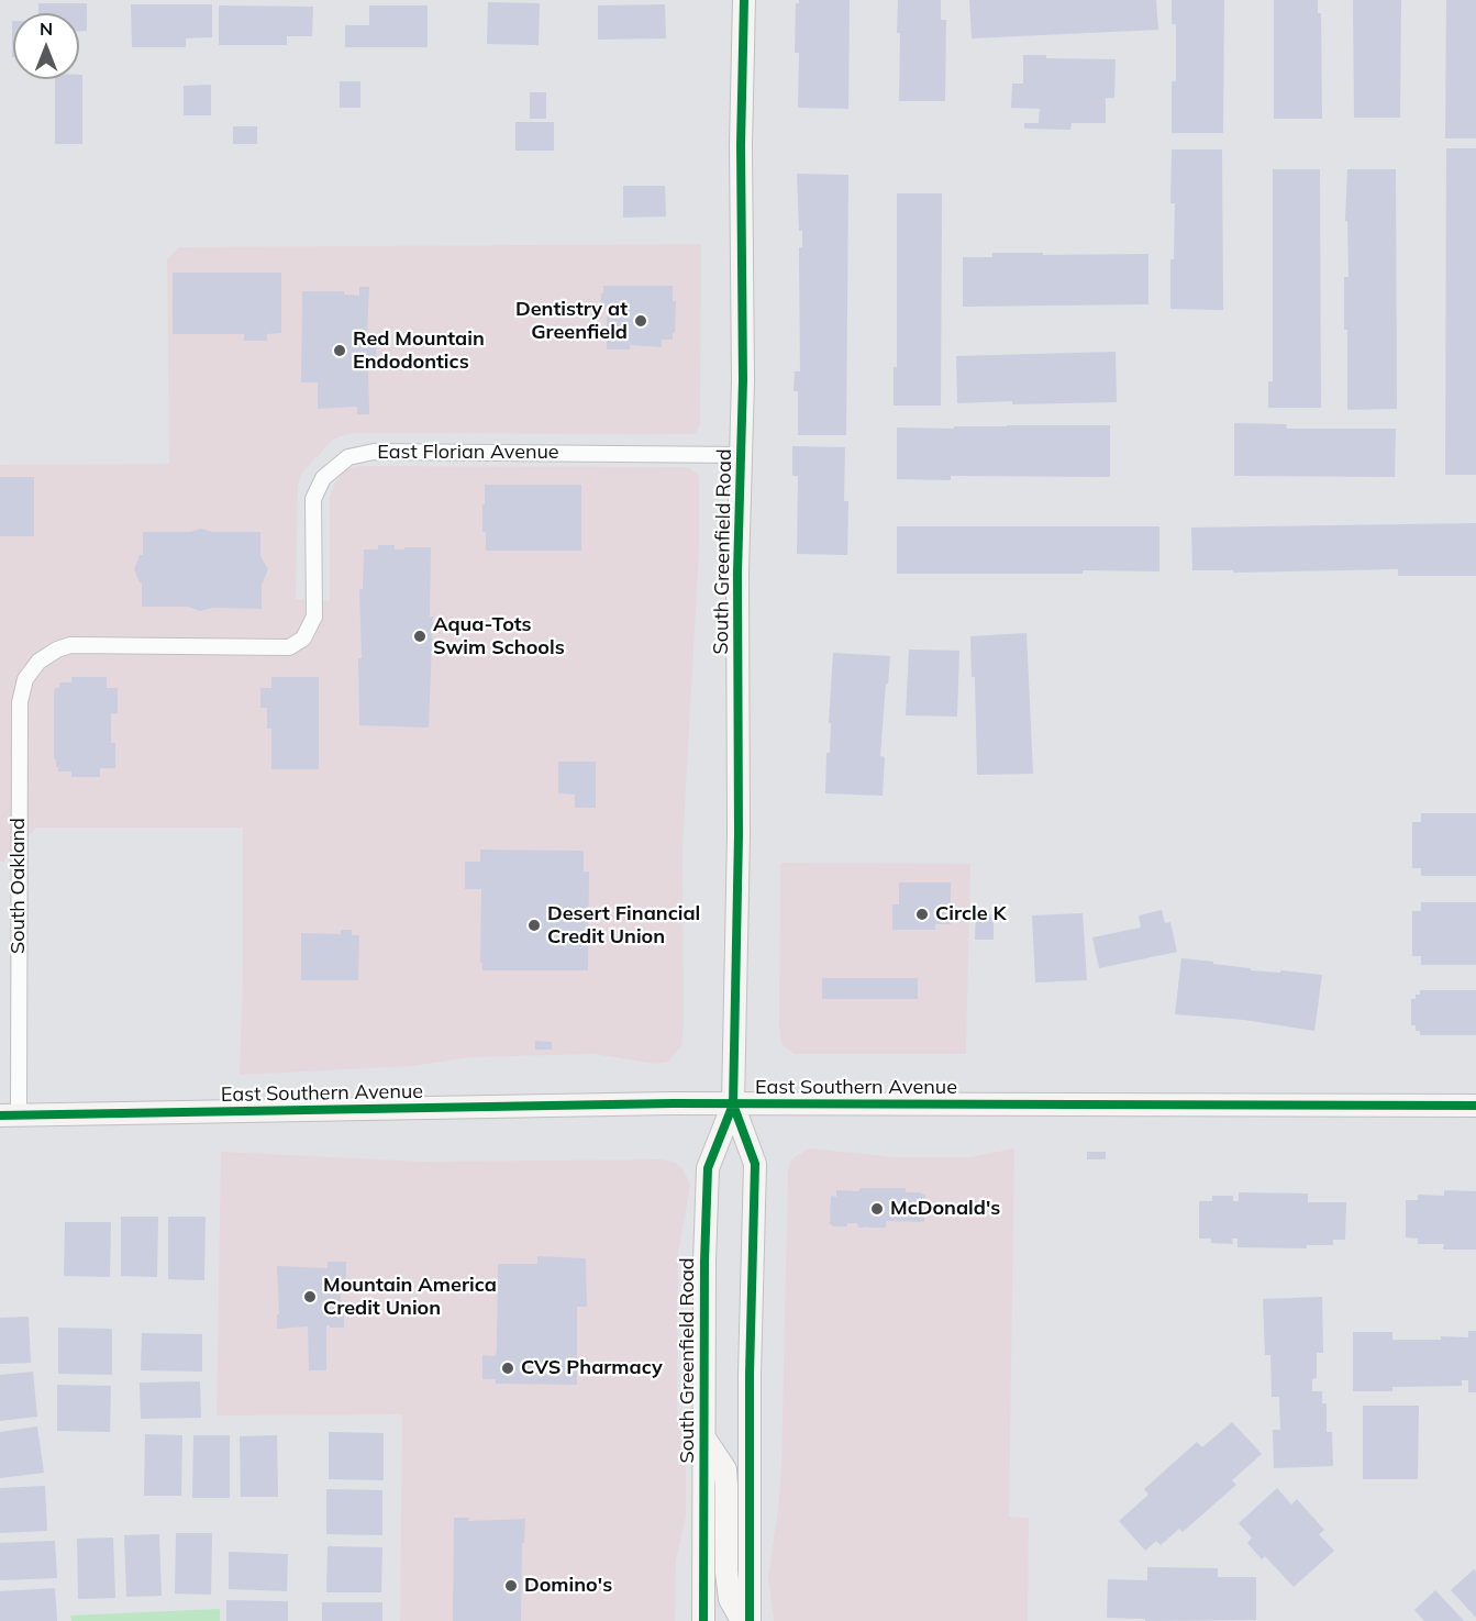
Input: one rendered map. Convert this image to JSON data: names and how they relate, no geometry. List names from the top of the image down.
{
  "streets": {
    "main road": ["South Greenfield Road", "East Southern Avenue"],
    "street": ["East Florian Avenue", "South Oakland"]
  },
  "crossings": [
    ["East Florian Avenue", "South Greenfield Road"],
    ["East Florian Avenue", "South Oakland"],
    ["South Greenfield Road", "East Southern Avenue"],
    ["South Oakland", "East Southern Avenue"]
  ],
  "places": [
    "Dentistry at Greenfield",
    "Red Mountain Endodontics",
    "Aqua-Tots Swim Schools",
    "Circle K",
    "Desert Financial Credit Union",
    "McDonald's",
    "Mountain America Credit Union",
    "CVS Pharmacy",
    "Domino's"
  ],
  "north": "top"
}
